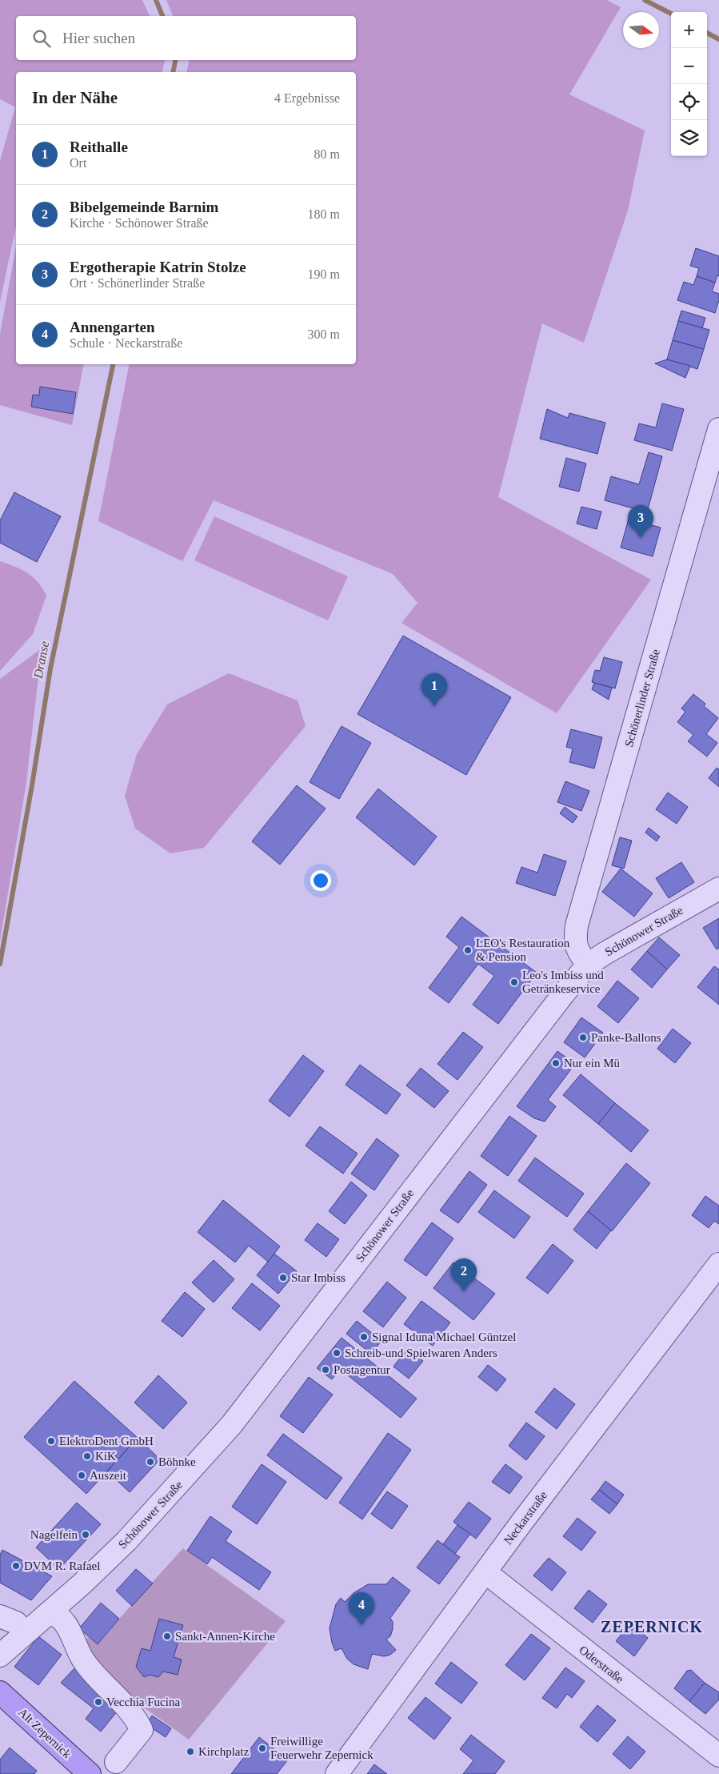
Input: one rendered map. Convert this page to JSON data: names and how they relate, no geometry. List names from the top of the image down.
{
  "streets": {
    "main road": ["Alt Zepernick"],
    "street": [
      "Schönerlinder Straße",
      "Schönower Straße",
      "Neckarstraße",
      "Oderstraße"
    ]
  },
  "crossings": [
    ["Schönerlinder Straße", "Schönower Straße"],
    ["Neckarstraße", "Oderstraße"]
  ],
  "districts": ["ZEPERNICK"],
  "water": ["Dranse"],
  "places": [
    "LEO's Restauration & Pension",
    "Leo's Imbiss und Getränkeservice",
    "Panke-Ballons",
    "Nur ein Mü",
    "Star Imbiss",
    "Signal Iduna Michael Güntzel",
    "Schreib-und Spielwaren Anders",
    "Postagentur",
    "ElektroDent GmbH",
    "KiK",
    "Böhnke",
    "Auszeit",
    "Nagelfein",
    "DVM R. Rafael",
    "Sankt-Annen-Kirche",
    "Vecchia Fucina",
    "Freiwillige Feuerwehr Zepernick",
    "Kirchplatz"
  ],
  "north": "right",
  "page": {
    "map_buttons": ["+", "−"],
    "search": "Hier suchen",
    "heading": ["In der Nähe", "4 Ergebnisse"],
    "list": [
      {
        "mark": "1",
        "name": "Reithalle",
        "note": "Ort",
        "value": "80 m"
      },
      {
        "mark": "2",
        "name": "Bibelgemeinde Barnim",
        "note": "Kirche · Schönower Straße",
        "value": "180 m"
      },
      {
        "mark": "3",
        "name": "Ergotherapie Katrin Stolze",
        "note": "Ort · Schönerlinder Straße",
        "value": "190 m"
      },
      {
        "mark": "4",
        "name": "Annengarten",
        "note": "Schule · Neckarstraße",
        "value": "300 m"
      }
    ],
    "pins": [
      "3",
      "1",
      "2",
      "4"
    ]
  }
}
